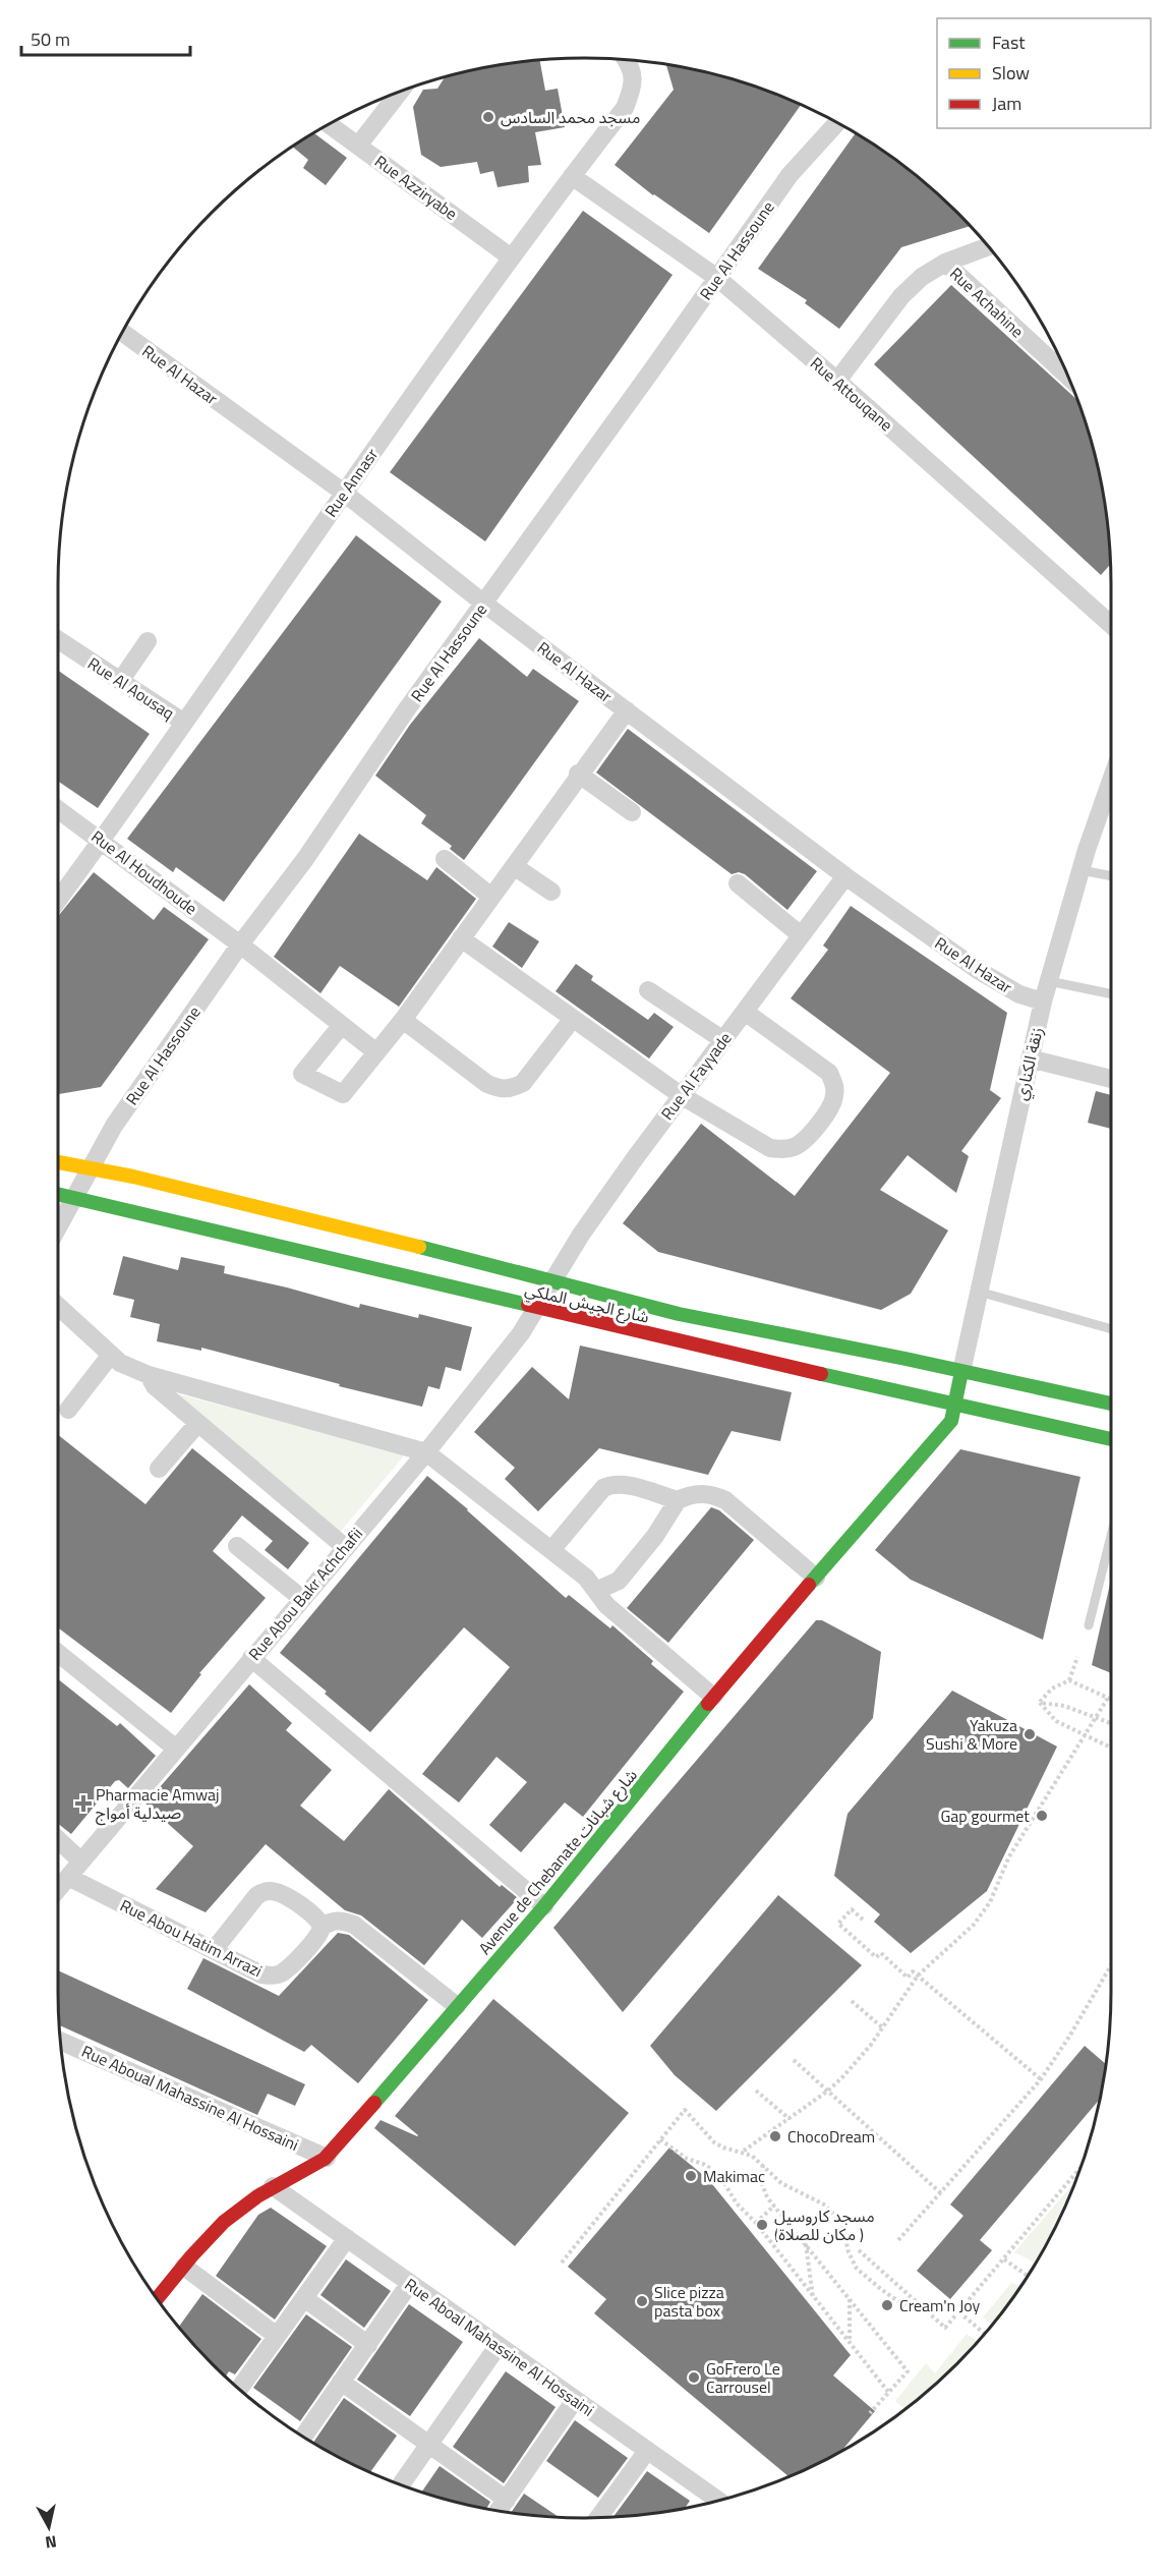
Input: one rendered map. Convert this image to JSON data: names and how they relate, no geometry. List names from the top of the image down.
{
  "streets": {
    "main road": ["شارع الجيش الملكي", "Avenue de Chebanate شارع شبانات"],
    "street": [
      "Rue Azziryabe",
      "Rue Al Hassoune",
      "Rue Achahine",
      "Rue Al Hazar",
      "Rue Attouqane",
      "Rue Annasr",
      "Rue Al Aousaq",
      "Rue Al Houdhoude",
      "زنقة الكناري",
      "Rue Al Fayyade",
      "Rue Abou Bakr Achchafii",
      "Rue Abou Hatim Arrazi",
      "Rue Aboual Mahassine Al Hossaini",
      "Rue Aboal Mahassine Al Hossaini"
    ]
  },
  "crossings": [
    ["Rue Azziryabe", "Rue Annasr"],
    ["Rue Al Hassoune", "Rue Al Hazar"],
    ["Rue Al Hassoune", "Rue Attouqane"],
    ["Rue Al Hassoune", "Rue Al Houdhoude"],
    ["Rue Al Hassoune", "شارع الجيش الملكي"],
    ["Rue Achahine", "Rue Attouqane"],
    ["Rue Al Hazar", "Rue Annasr"],
    ["Rue Al Hazar", "زنقة الكناري"],
    ["Rue Al Hazar", "Rue Al Fayyade"],
    ["Rue Attouqane", "Rue Annasr"],
    ["Rue Annasr", "Rue Al Aousaq"],
    ["Rue Annasr", "Rue Al Houdhoude"],
    ["زنقة الكناري", "شارع الجيش الملكي"],
    ["زنقة الكناري", "Avenue de Chebanate شارع شبانات"],
    ["Rue Al Fayyade", "شارع الجيش الملكي"],
    ["Rue Al Fayyade", "Rue Abou Bakr Achchafii"],
    ["شارع الجيش الملكي", "Rue Abou Bakr Achchafii"],
    ["شارع الجيش الملكي", "Avenue de Chebanate شارع شبانات"],
    ["Rue Abou Bakr Achchafii", "Rue Abou Hatim Arrazi"],
    ["Avenue de Chebanate شارع شبانات", "Rue Aboual Mahassine Al Hossaini"],
    ["Avenue de Chebanate شارع شبانات", "Rue Aboal Mahassine Al Hossaini"]
  ],
  "places": {
    "other": [
      "مسجد محمد السادس",
      "Yakuza Sushi & More",
      "Gap gourmet",
      "ChocoDream",
      "Makimac",
      "مسجد كاروسيل (مكان للصلاة )",
      "Slice pizza pasta box",
      "Cream'n Joy",
      "GoFrero Le Carrousel"
    ],
    "health": ["Pharmacie Amwaj صيدلية أمواج"]
  },
  "legend": ["Fast", "Slow", "Jam"],
  "scale_bar": "50 m",
  "north": "bottom"
}
